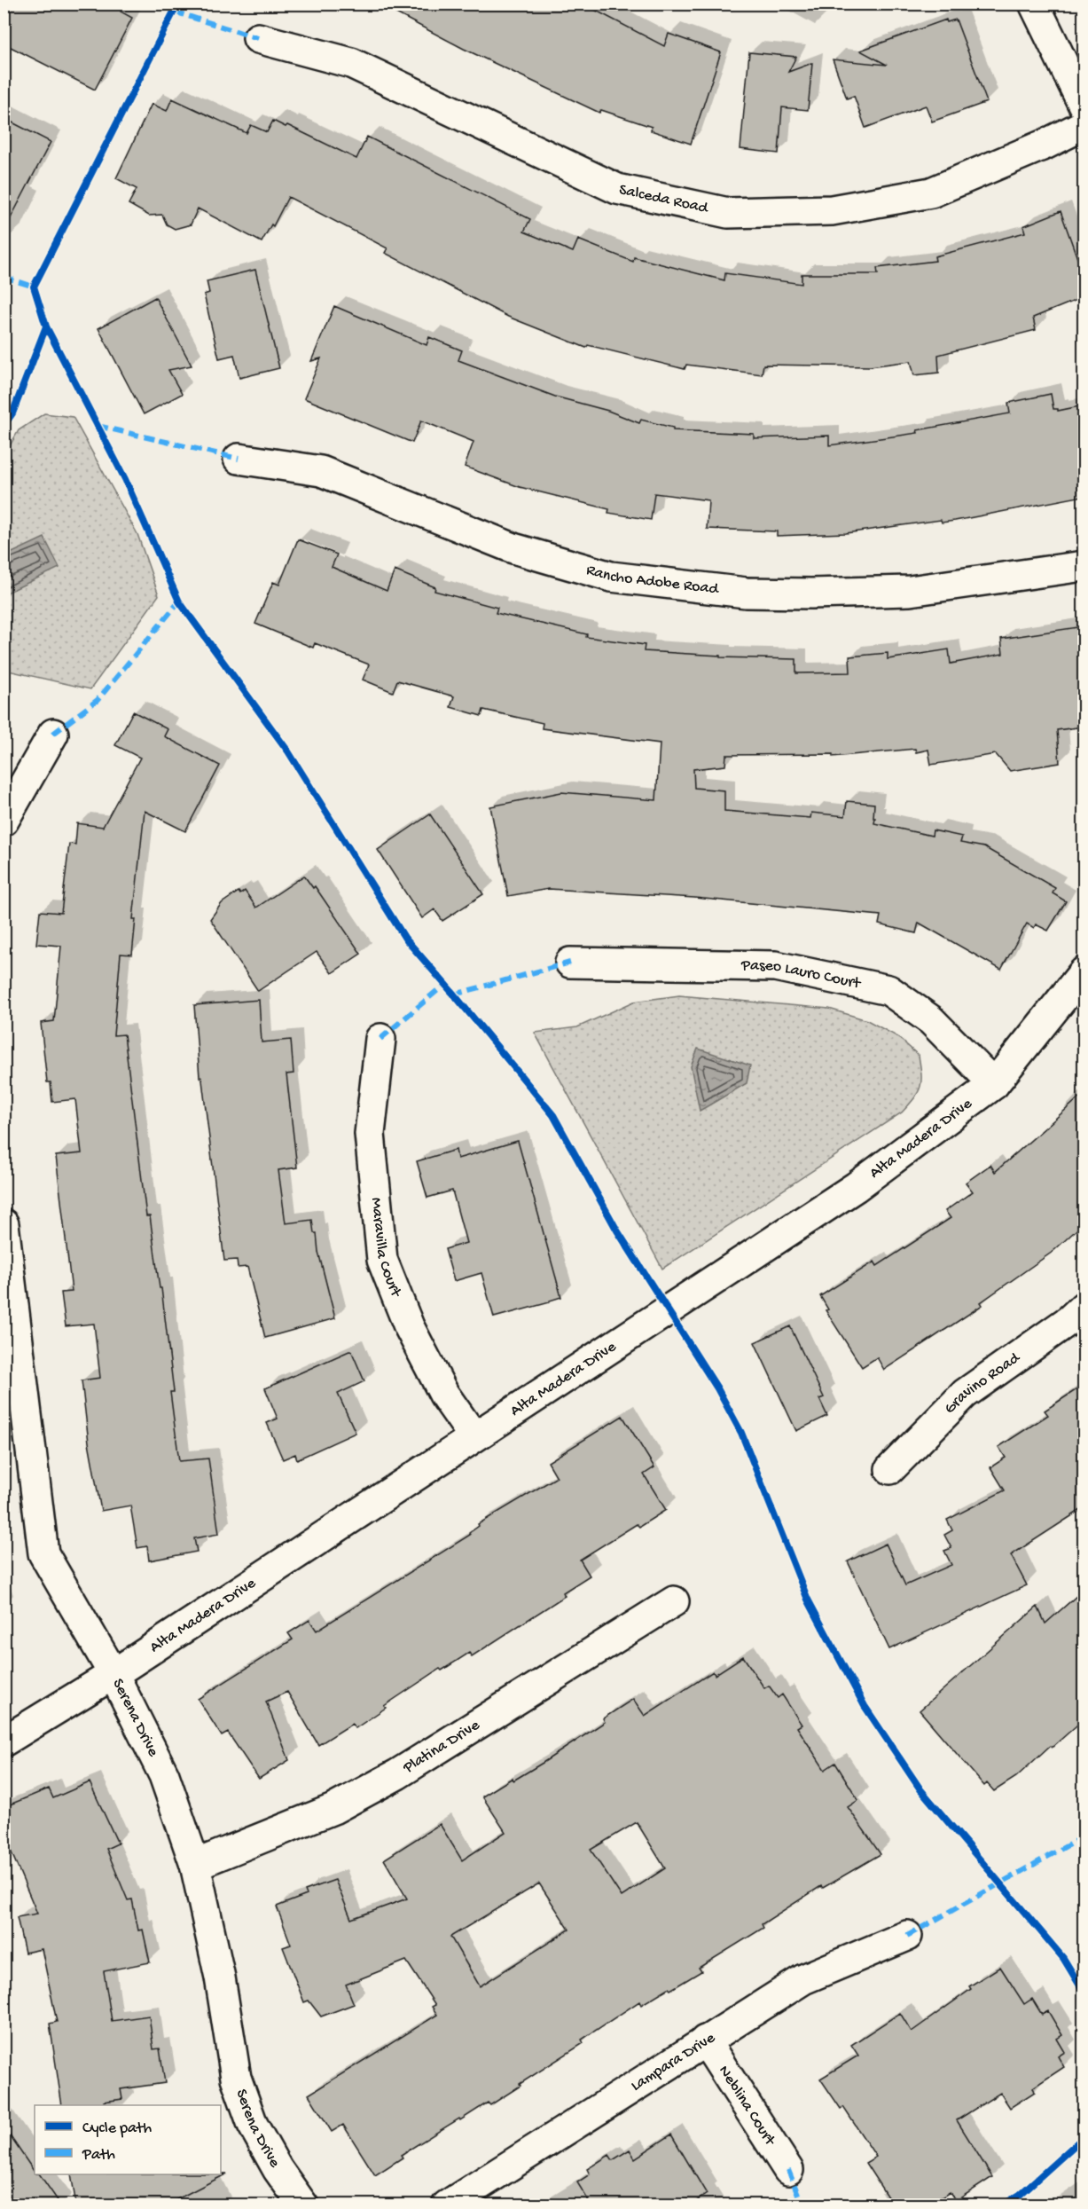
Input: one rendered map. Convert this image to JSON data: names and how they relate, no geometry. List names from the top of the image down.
{
  "streets": {
    "street": [
      "Salceda Road",
      "Rancho Adobe Road",
      "Paseo Lauro Court",
      "Alta Madera Drive",
      "Maravilla Court",
      "Gravino Road",
      "Serena Drive",
      "Platina Drive",
      "Lampara Drive",
      "Neblina Court"
    ]
  },
  "crossings": [
    ["Paseo Lauro Court", "Alta Madera Drive"],
    ["Alta Madera Drive", "Maravilla Court"],
    ["Alta Madera Drive", "Serena Drive"],
    ["Serena Drive", "Platina Drive"],
    ["Lampara Drive", "Neblina Court"]
  ],
  "legend": ["Cycle path", "Path"]
}
